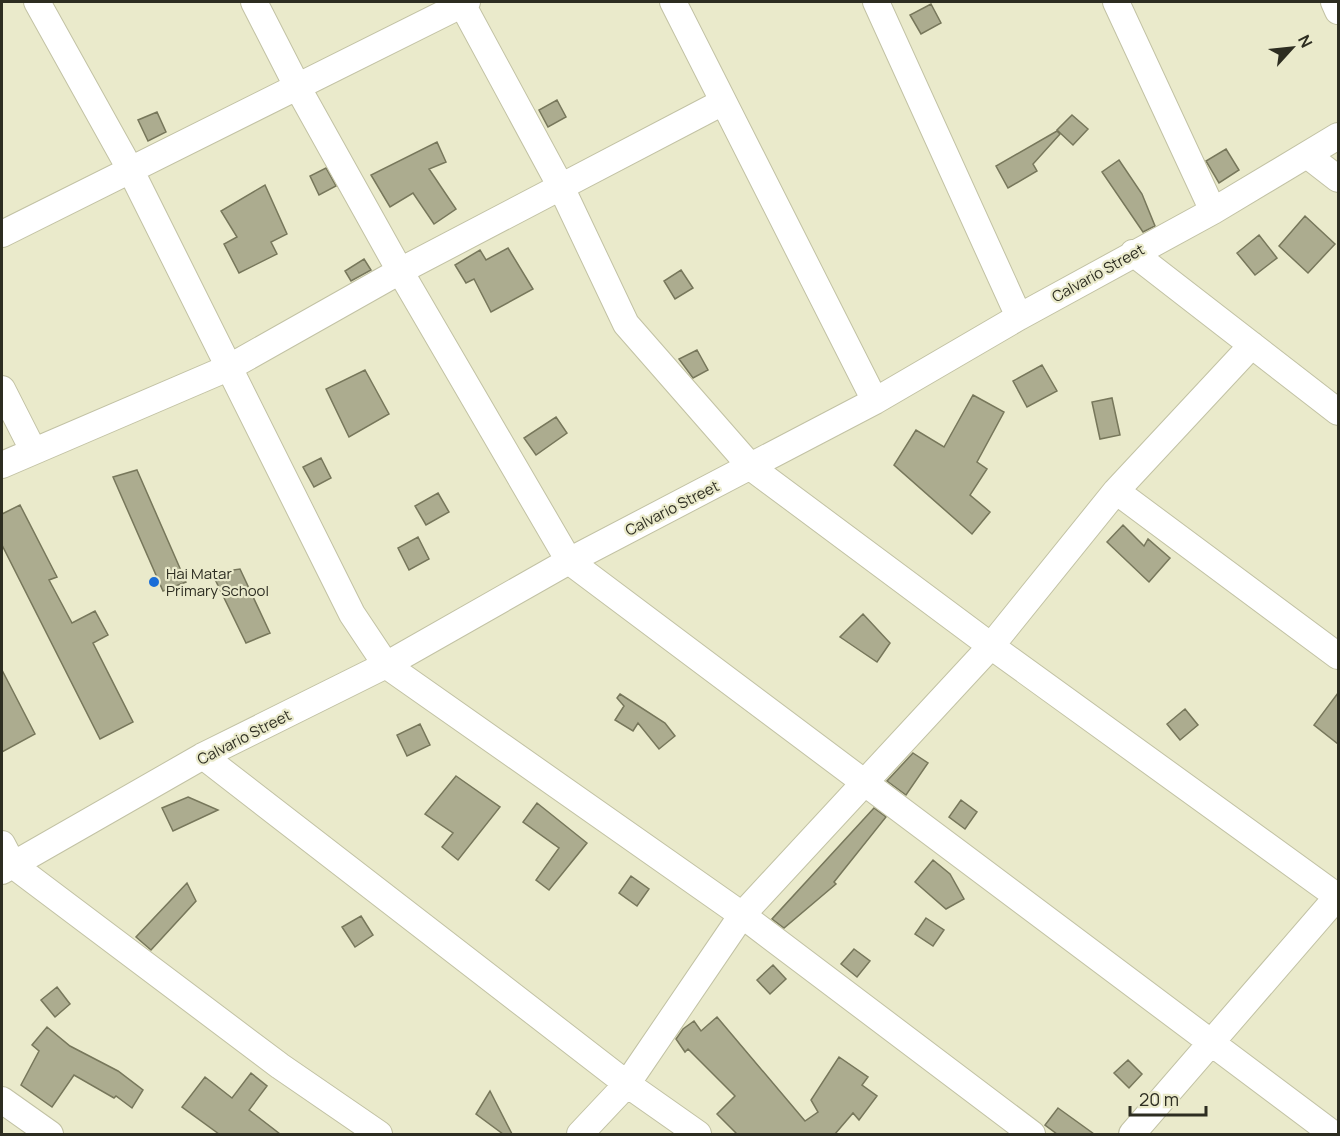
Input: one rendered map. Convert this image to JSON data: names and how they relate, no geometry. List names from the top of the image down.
{
  "streets": {
    "street": ["Calvario Street"]
  },
  "places": ["Hai Matar Primary School"],
  "scale_bar": "20 m",
  "north": "top right"
}
